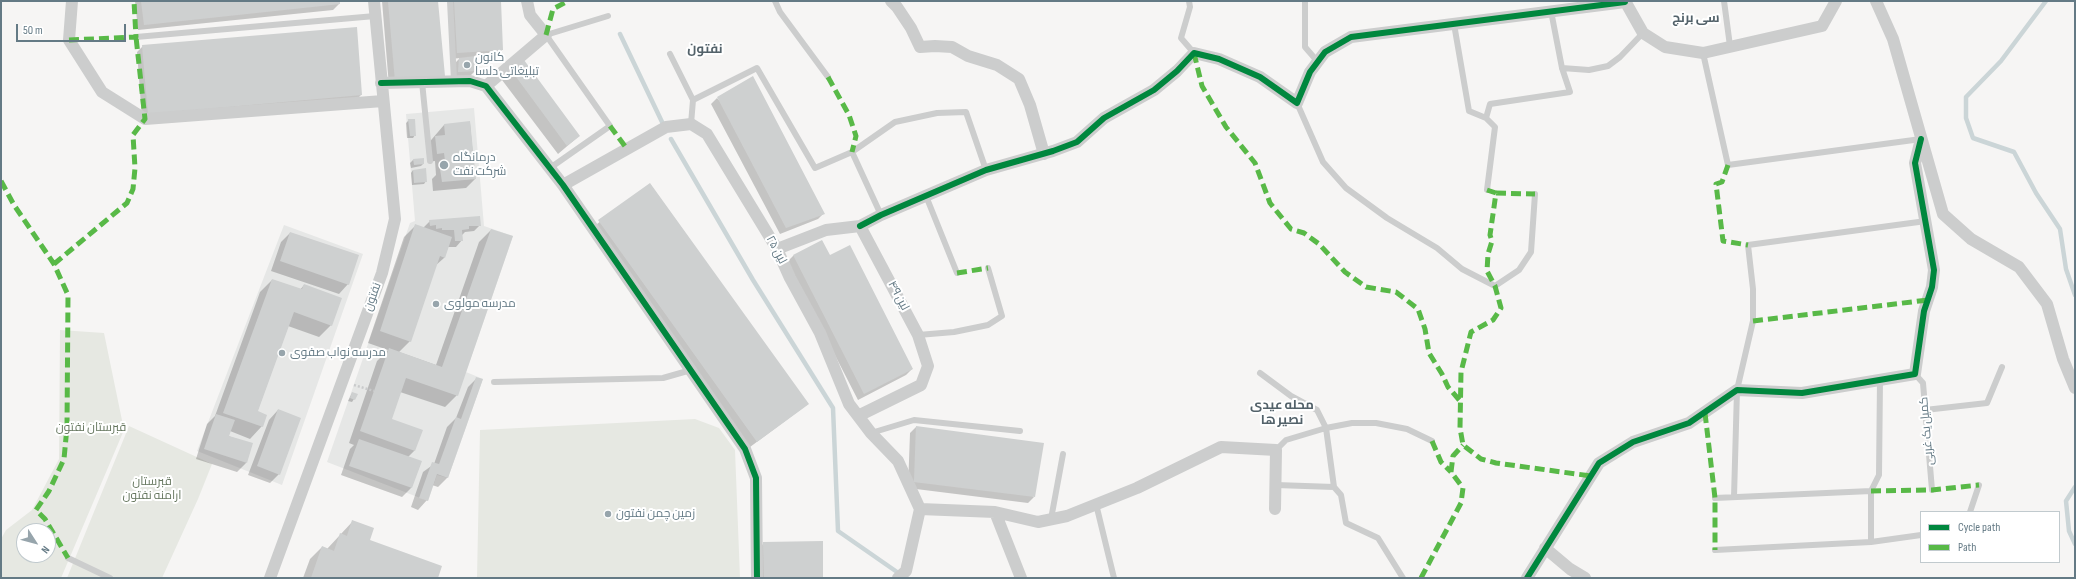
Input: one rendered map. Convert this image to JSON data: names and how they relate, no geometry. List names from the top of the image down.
{
  "streets": {
    "street": ["لین ۲۵", "لین ۴۹", "نفتون"],
    "lane": ["کمیل یک غربی"]
  },
  "crossings": [
    ["لین ۲۵", "لین ۴۹"]
  ],
  "districts": ["سی برنج", "نفتون", "محله عیدی نصیر ها"],
  "parks": ["قبرستان نفتون", "قبرستان ارامنه نفتون"],
  "places": [
    "کانون تبلیغاتی دلسا",
    "درمانگاه شرکت نفت",
    "مدرسه مولوی",
    "مدرسه نواب صفوی",
    "زمین چمن نفتون"
  ],
  "legend": ["Cycle path", "Path"],
  "scale_bar": "50 m",
  "north": "bottom right"
}
